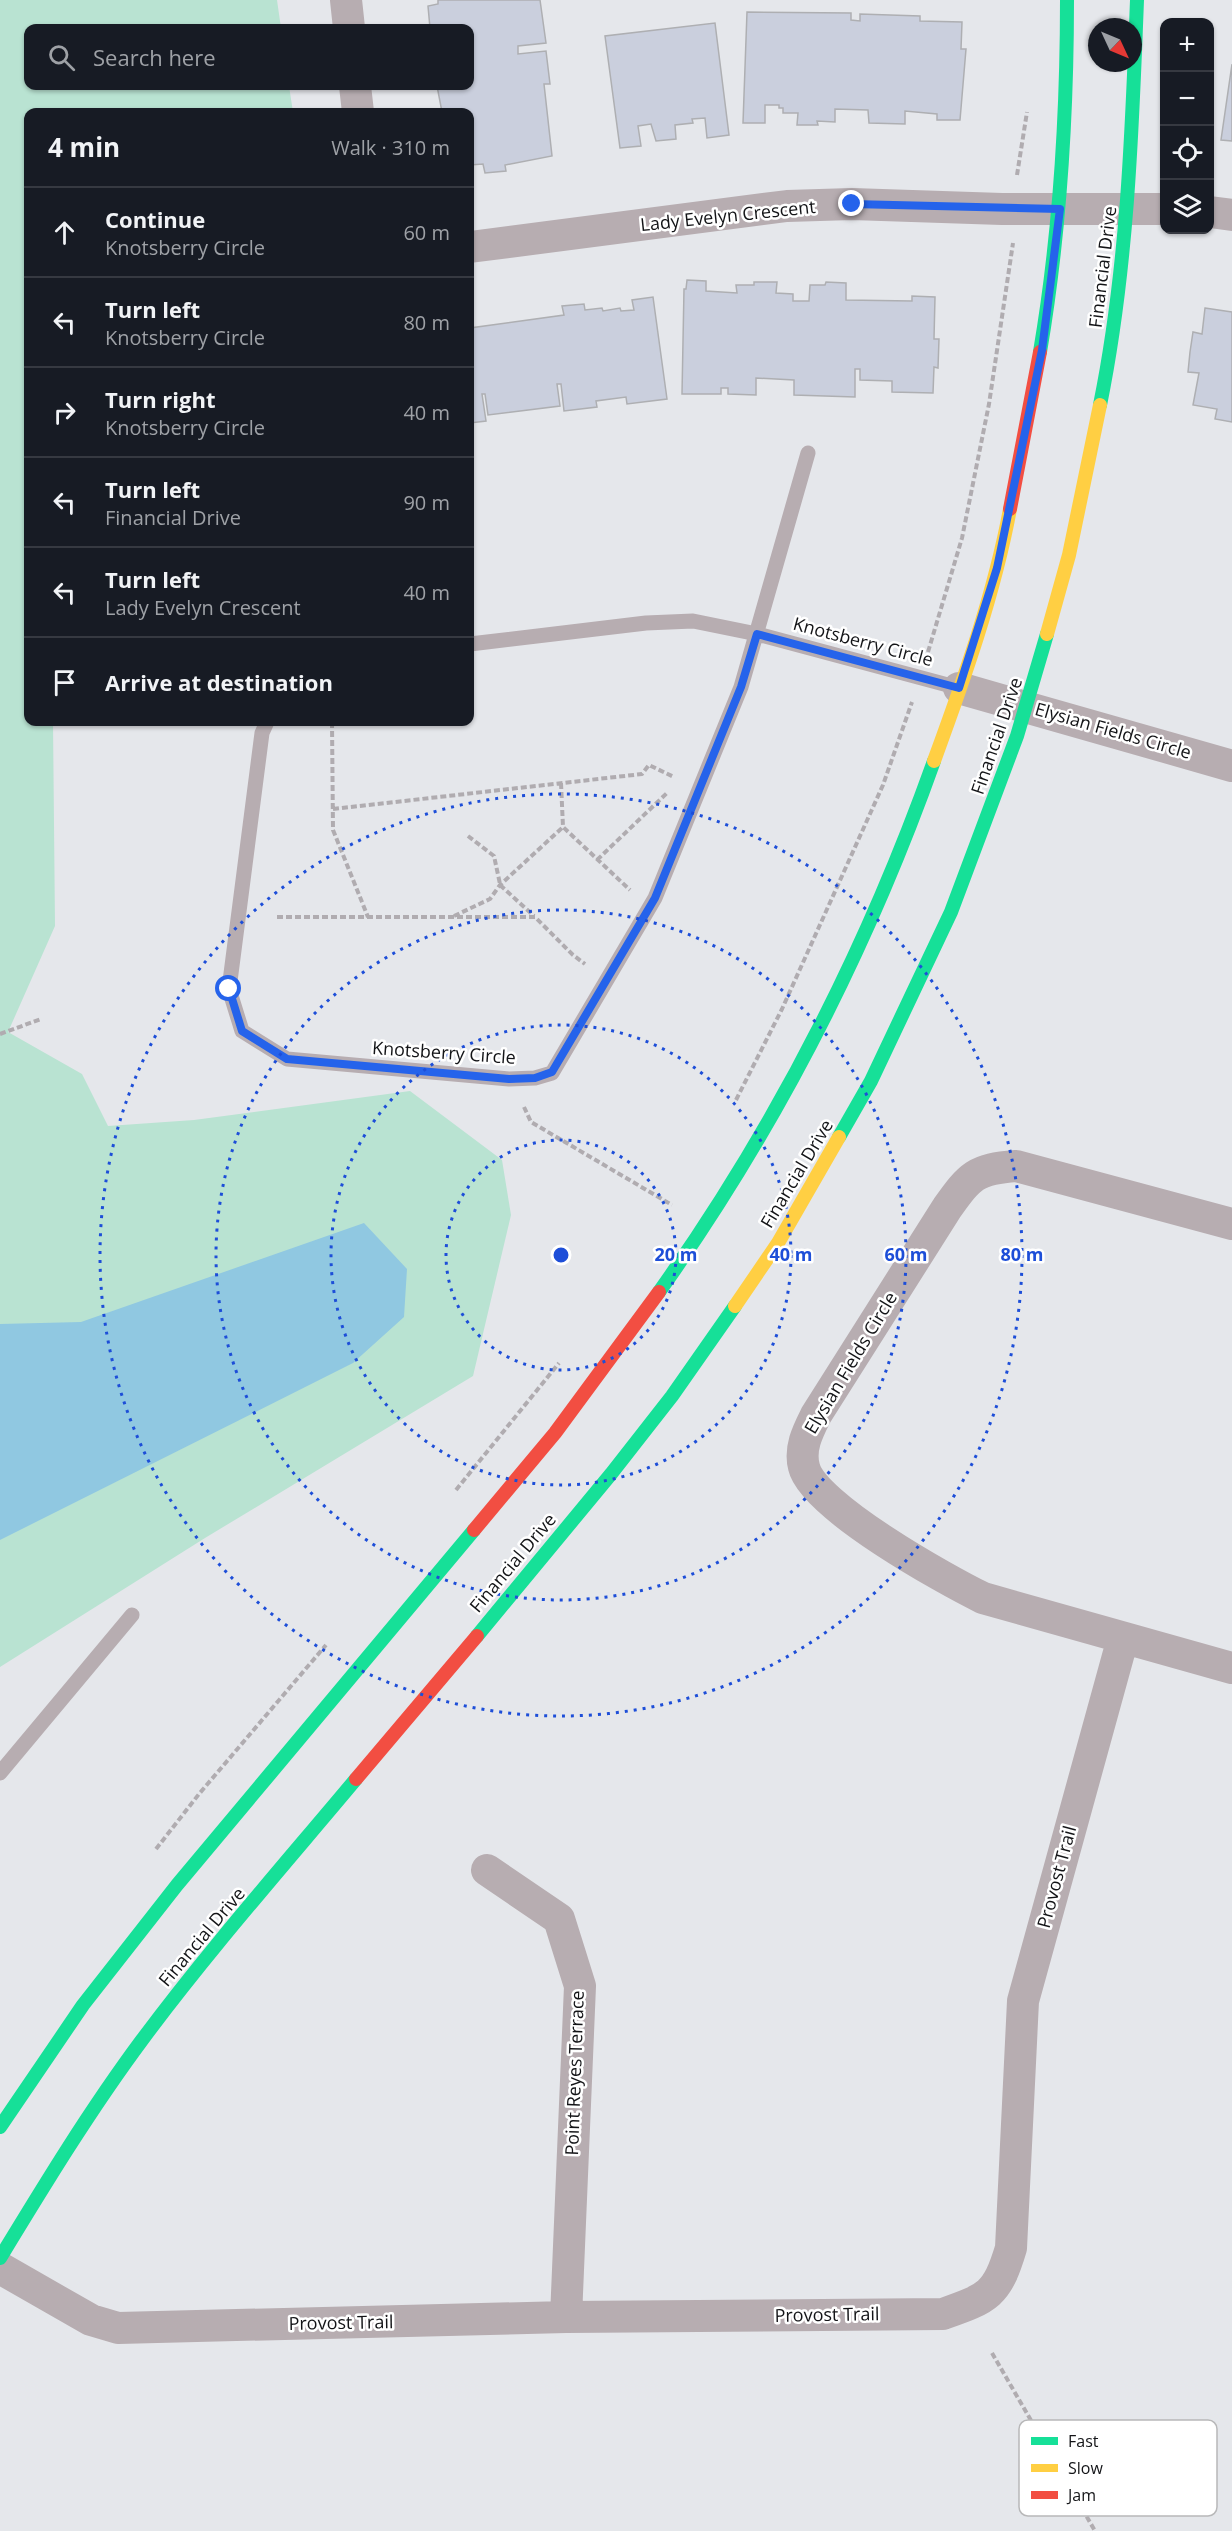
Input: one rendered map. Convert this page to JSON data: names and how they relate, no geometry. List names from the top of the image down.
{
  "streets": {
    "street": [
      "Lady Evelyn Crescent",
      "Financial Drive",
      "Elysian Fields Circle",
      "Provost Trail",
      "Point Reyes Terrace"
    ],
    "lane": ["Knotsberry Circle"]
  },
  "crossings": [
    ["Lady Evelyn Crescent", "Financial Drive"],
    ["Financial Drive", "Elysian Fields Circle"],
    ["Knotsberry Circle", "Elysian Fields Circle"],
    ["Elysian Fields Circle", "Provost Trail"],
    ["Provost Trail", "Point Reyes Terrace"]
  ],
  "legend": ["Fast", "Slow", "Jam"],
  "north": "bottom right",
  "page": {
    "map_buttons": ["+", "−"],
    "search": "Search here",
    "heading": ["4 min", "Walk · 310 m"],
    "list": [
      ["Continue", "Knotsberry Circle", "60 m"],
      ["Turn left", "Knotsberry Circle", "80 m"],
      ["Turn right", "Knotsberry Circle", "40 m"],
      ["Turn left", "Financial Drive", "90 m"],
      ["Turn left", "Lady Evelyn Crescent", "40 m"],
      "Arrive at destination"
    ]
  },
  "rings": [
    "20 m",
    "40 m",
    "60 m",
    "80 m"
  ]
}
